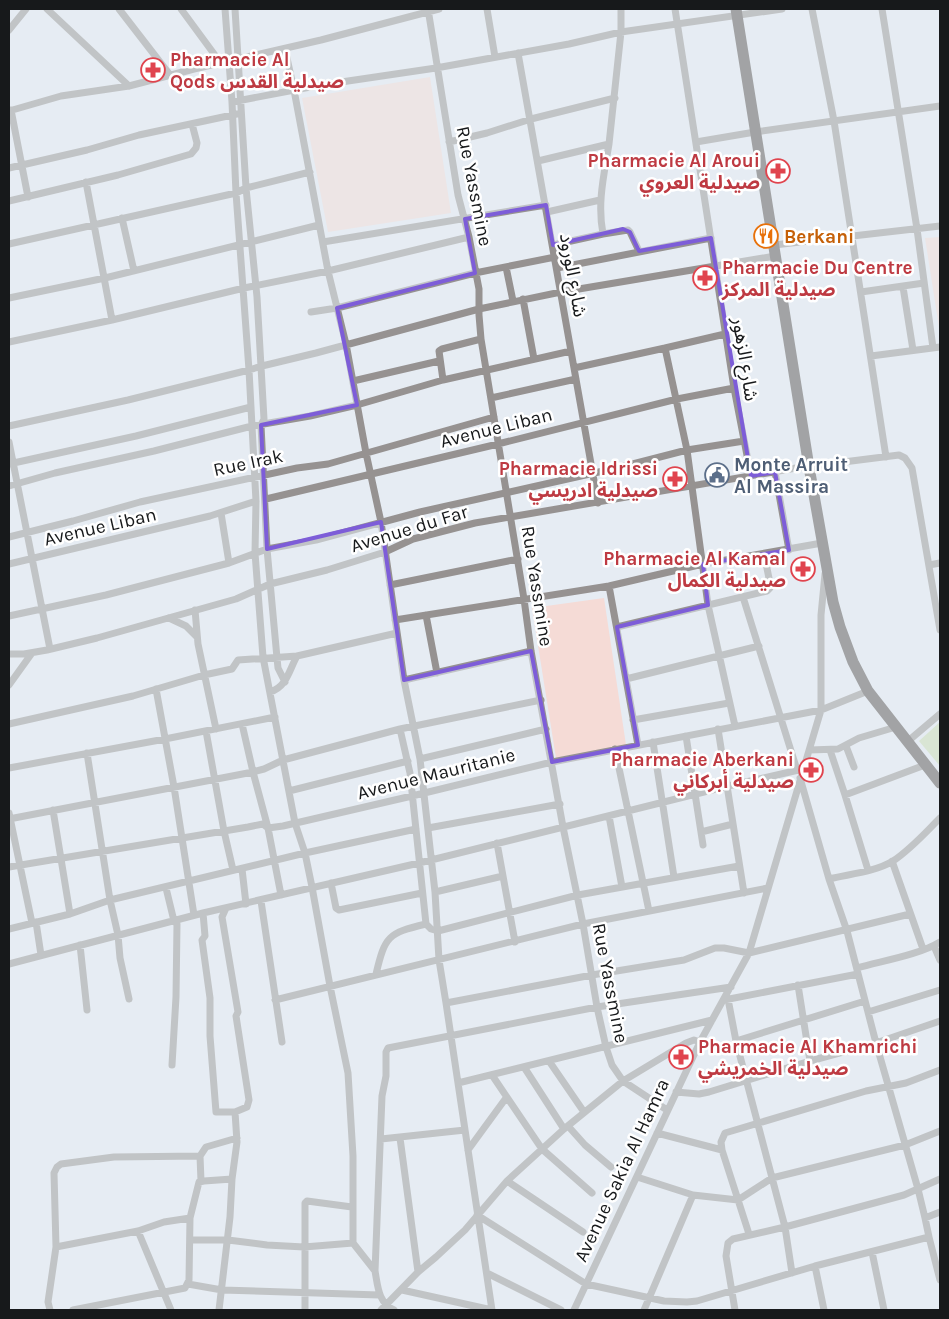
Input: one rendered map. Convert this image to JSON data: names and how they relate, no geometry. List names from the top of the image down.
{
  "streets": {
    "street": [
      "Rue Yassmine",
      "شارع الورود",
      "شارع الزهور",
      "Avenue Liban",
      "Rue Irak",
      "Avenue du Far",
      "Avenue Mauritanie",
      "Avenue Sakia Al Hamra"
    ]
  },
  "crossings": [
    ["Rue Yassmine", "Avenue Liban"],
    ["Rue Yassmine", "Rue Irak"],
    ["Rue Yassmine", "Avenue du Far"],
    ["Rue Yassmine", "Avenue Mauritanie"],
    ["Rue Yassmine", "Avenue Sakia Al Hamra"],
    ["شارع الورود", "Avenue Liban"],
    ["شارع الورود", "Avenue du Far"],
    ["شارع الزهور", "Avenue Liban"],
    ["شارع الزهور", "Avenue du Far"],
    ["Avenue Mauritanie", "Avenue Sakia Al Hamra"]
  ],
  "places": {
    "pharmacy": [
      "Pharmacie Al Qods صيدلية القدس",
      "Pharmacie Al Aroui صيدلية العروي",
      "Pharmacie Du Centre صيدلية المركز",
      "Pharmacie Idrissi صيدلية ادريسي",
      "Pharmacie Al Kamal صيدلية الكمال",
      "Pharmacie Aberkani صيدلية أبركاني",
      "Pharmacie Al Khamrichi صيدلية الخمريشي"
    ],
    "restaurant": ["Berkani"],
    "public building": ["Monte Arruit Al Massira"]
  }
}
